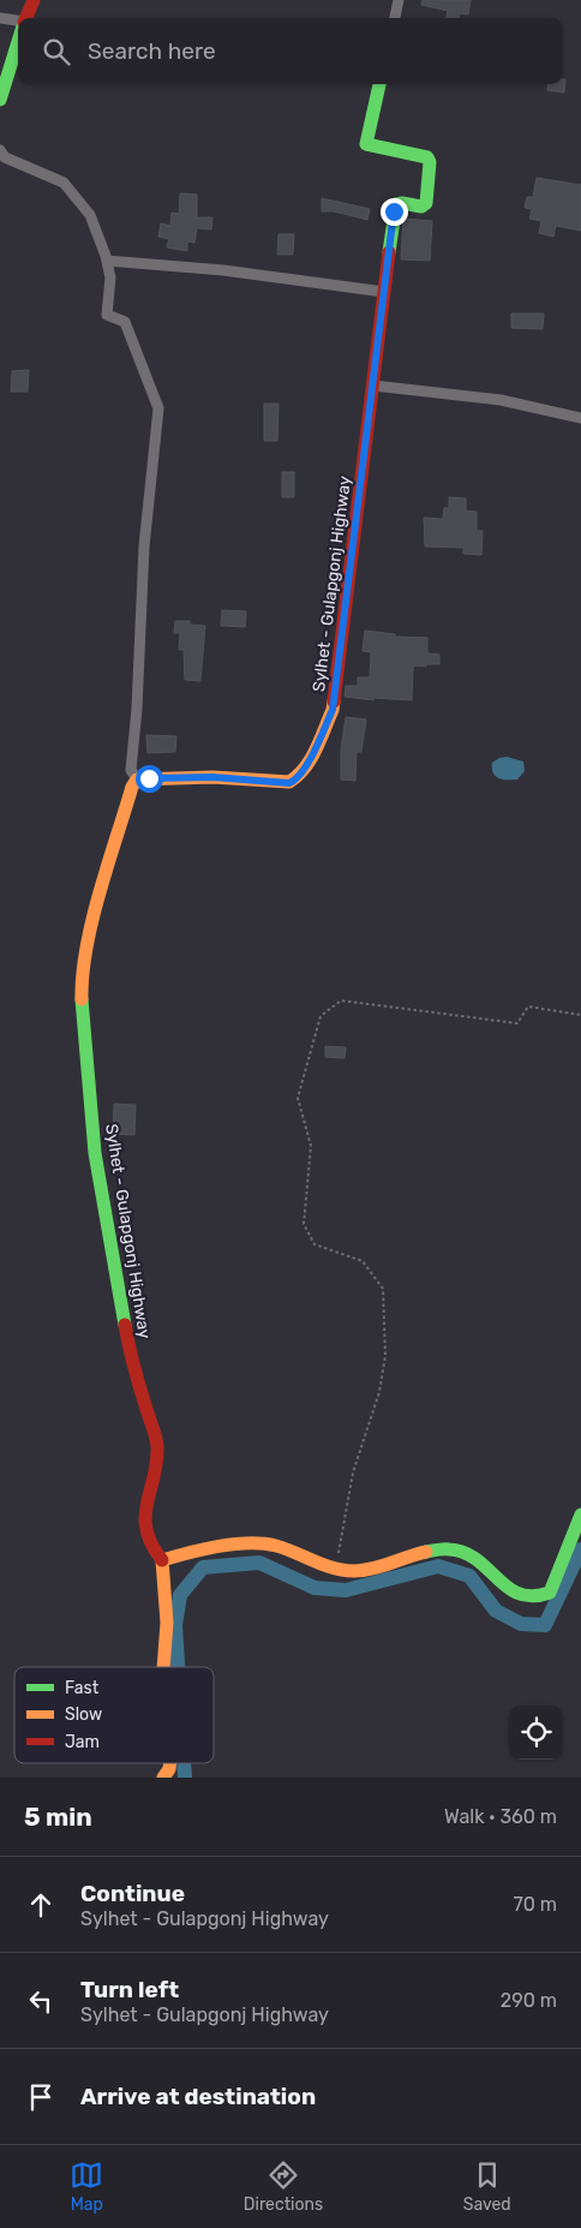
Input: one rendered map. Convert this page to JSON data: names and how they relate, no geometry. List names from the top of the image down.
{
  "streets": {
    "main road": ["Sylhet - Gulapgonj Highway"]
  },
  "legend": ["Fast", "Slow", "Jam"],
  "page": {
    "search": "Search here",
    "heading": ["5 min", "Walk · 360 m"],
    "list": [
      ["Continue", "Sylhet - Gulapgonj Highway", "70 m"],
      ["Turn left", "Sylhet - Gulapgonj Highway", "290 m"],
      "Arrive at destination"
    ],
    "nav": ["Map", "Directions", "Saved"]
  }
}
